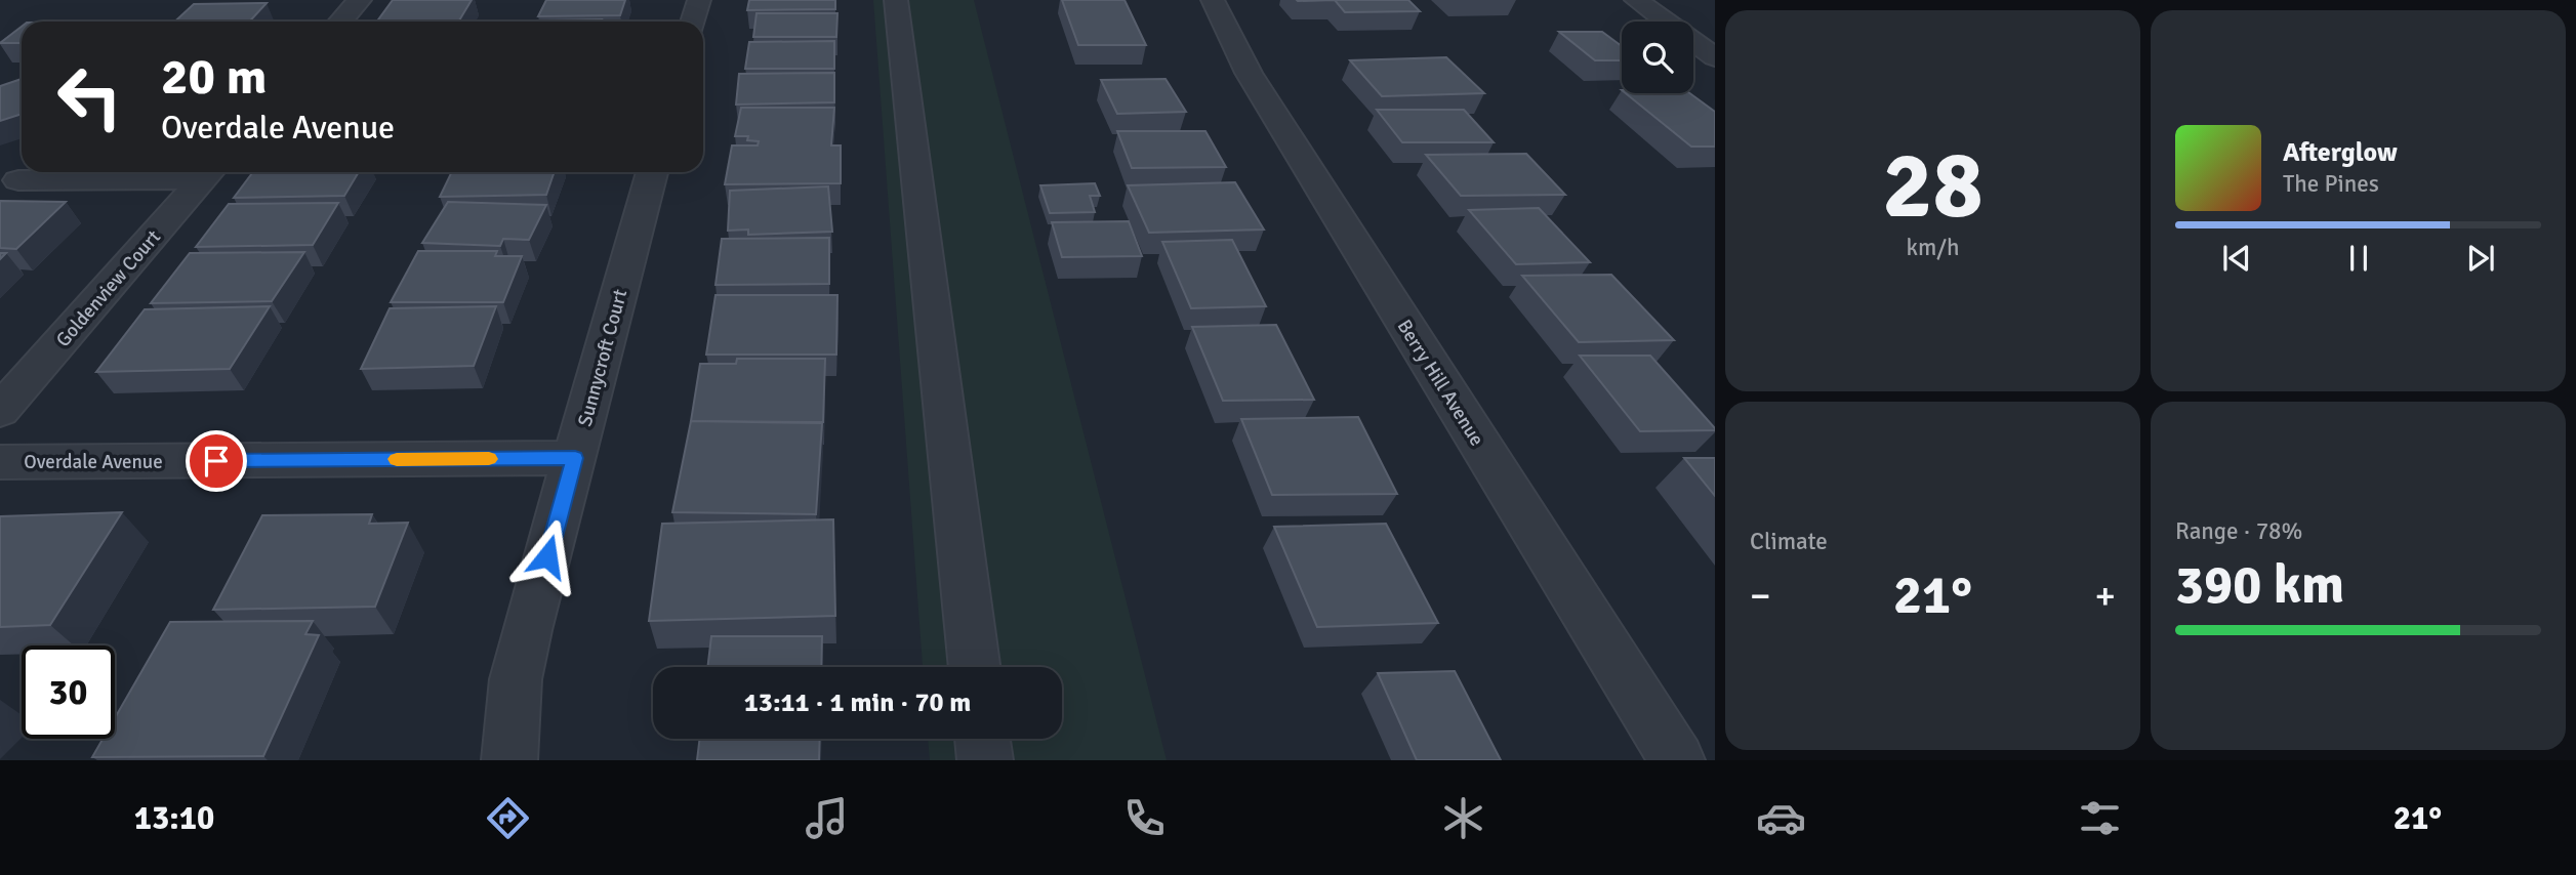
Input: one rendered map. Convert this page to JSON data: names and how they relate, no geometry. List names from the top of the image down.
{
  "streets": {
    "street": [
      "Goldenview Court",
      "Sunnycroft Court",
      "Berry Hill Avenue",
      "Overdale Avenue"
    ]
  },
  "crossings": [
    ["Sunnycroft Court", "Overdale Avenue"]
  ],
  "page": {
    "tile": [
      ["28", "km/h"],
      "Climate",
      ["Range · 78%", "390 km"]
    ],
    "turn": ["20 m", "Overdale Avenue"],
    "song": ["Afterglow", "The Pines"],
    "heat": ["−", "21°", "+"],
    "limit": "30",
    "trip": "13:11 · 1 min · 70 m",
    "tabs": ["13:10", "21°"]
  }
}
